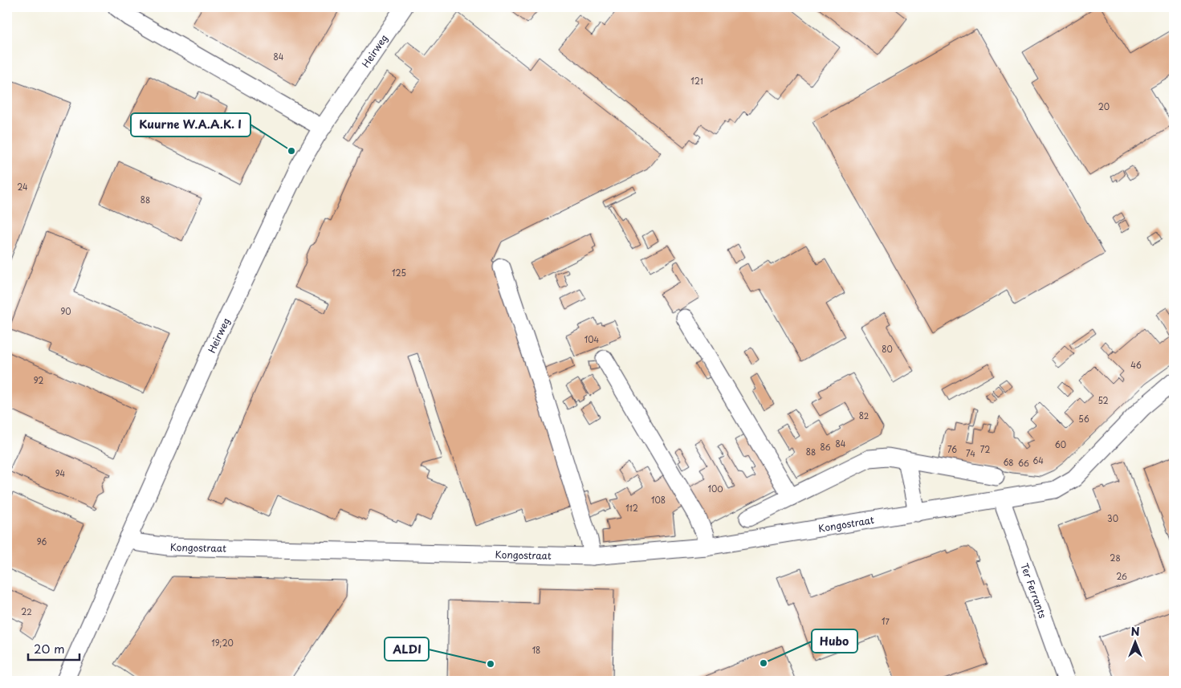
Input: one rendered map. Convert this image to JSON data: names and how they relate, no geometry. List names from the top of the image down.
{
  "streets": {
    "street": ["Heirweg", "Kongostraat", "Ter Ferrants"]
  },
  "crossings": [
    ["Heirweg", "Kongostraat"],
    ["Kongostraat", "Ter Ferrants"]
  ],
  "places": ["Kuurne W.A.A.K. I", "Hubo", "ALDI"],
  "house_numbers": [
    "84",
    "121",
    "20",
    "24",
    "88",
    "125",
    "90",
    "104",
    "80",
    "46",
    "92",
    "52",
    "82",
    "56",
    "84",
    "60",
    "86",
    "76",
    "72",
    "88",
    "74",
    "64",
    "68",
    "66",
    "94",
    "100",
    "108",
    "112",
    "30",
    "96",
    "28",
    "26",
    "22",
    "17",
    "19;20",
    "18"
  ],
  "scale_bar": "20 m",
  "north": "top"
}
